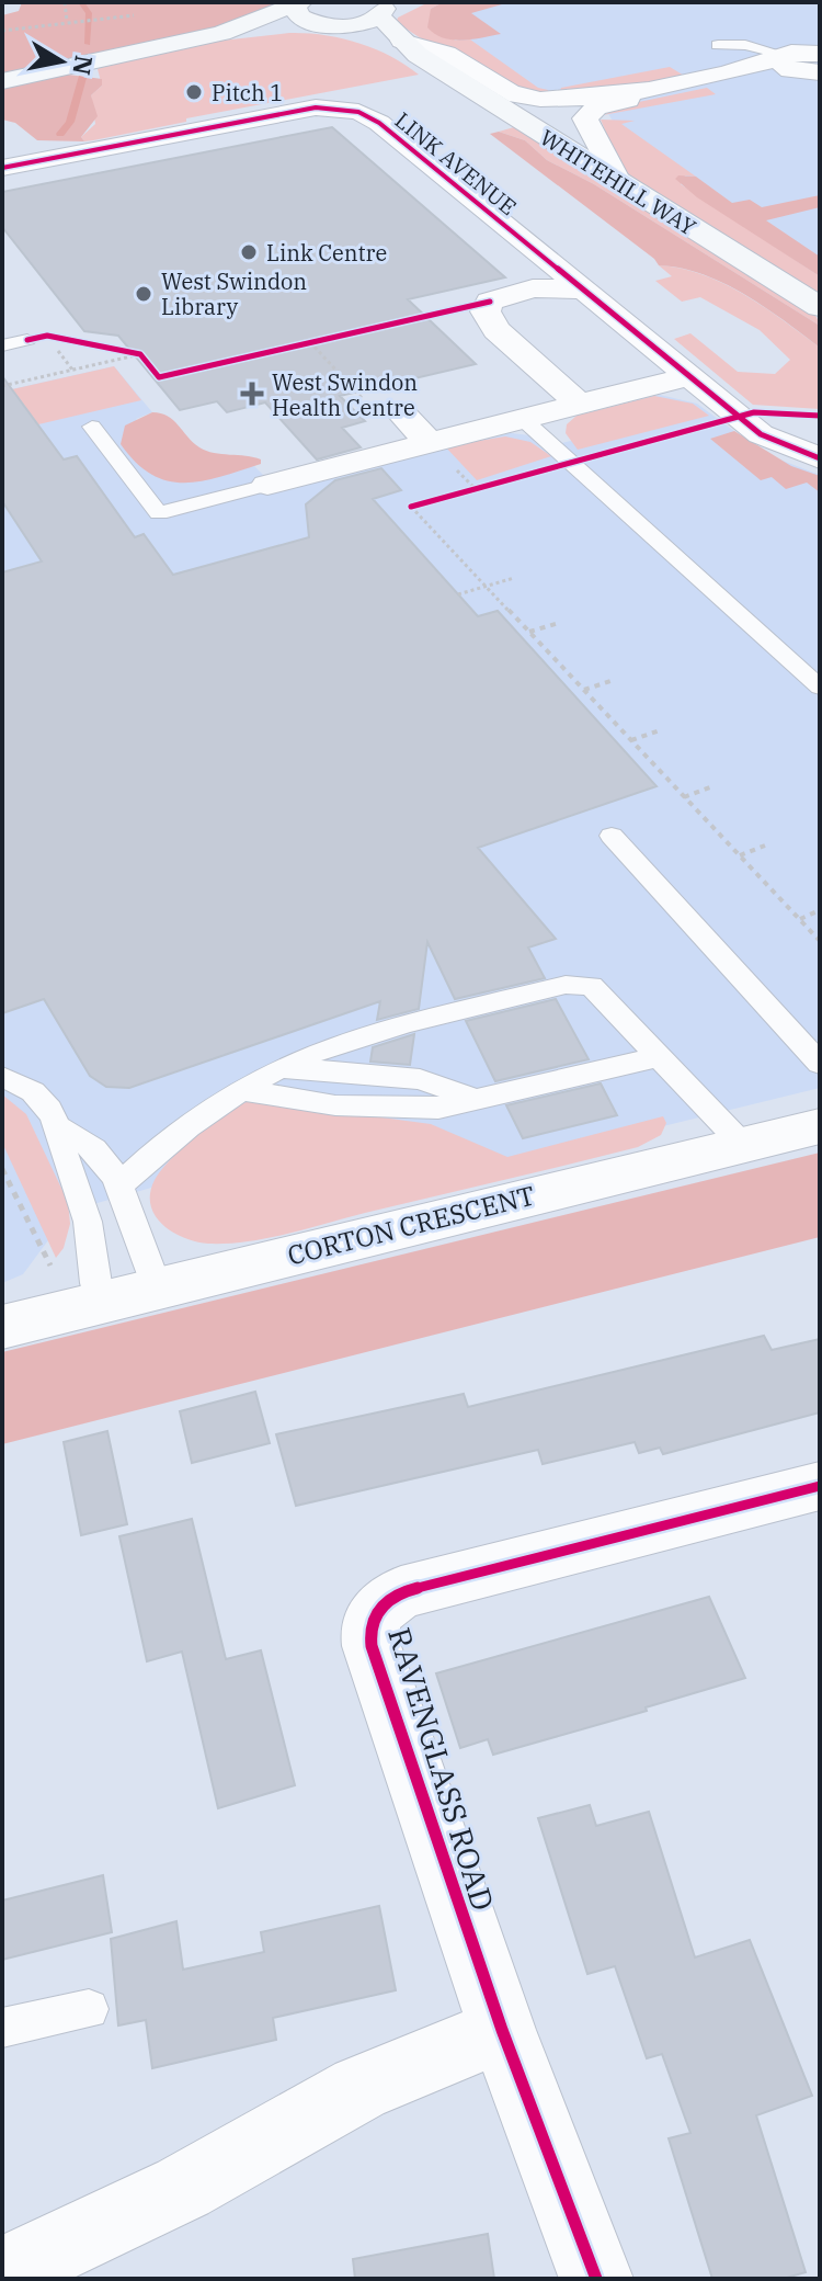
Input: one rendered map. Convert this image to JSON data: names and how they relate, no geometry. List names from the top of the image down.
{
  "streets": {
    "main road": ["WHITEHILL WAY"],
    "street": ["LINK AVENUE", "CORTON CRESCENT", "RAVENGLASS ROAD"]
  },
  "places": {
    "other": ["Pitch 1", "Link Centre", "West Swindon Library"],
    "health": ["West Swindon Health Centre"]
  },
  "north": "right"
}
